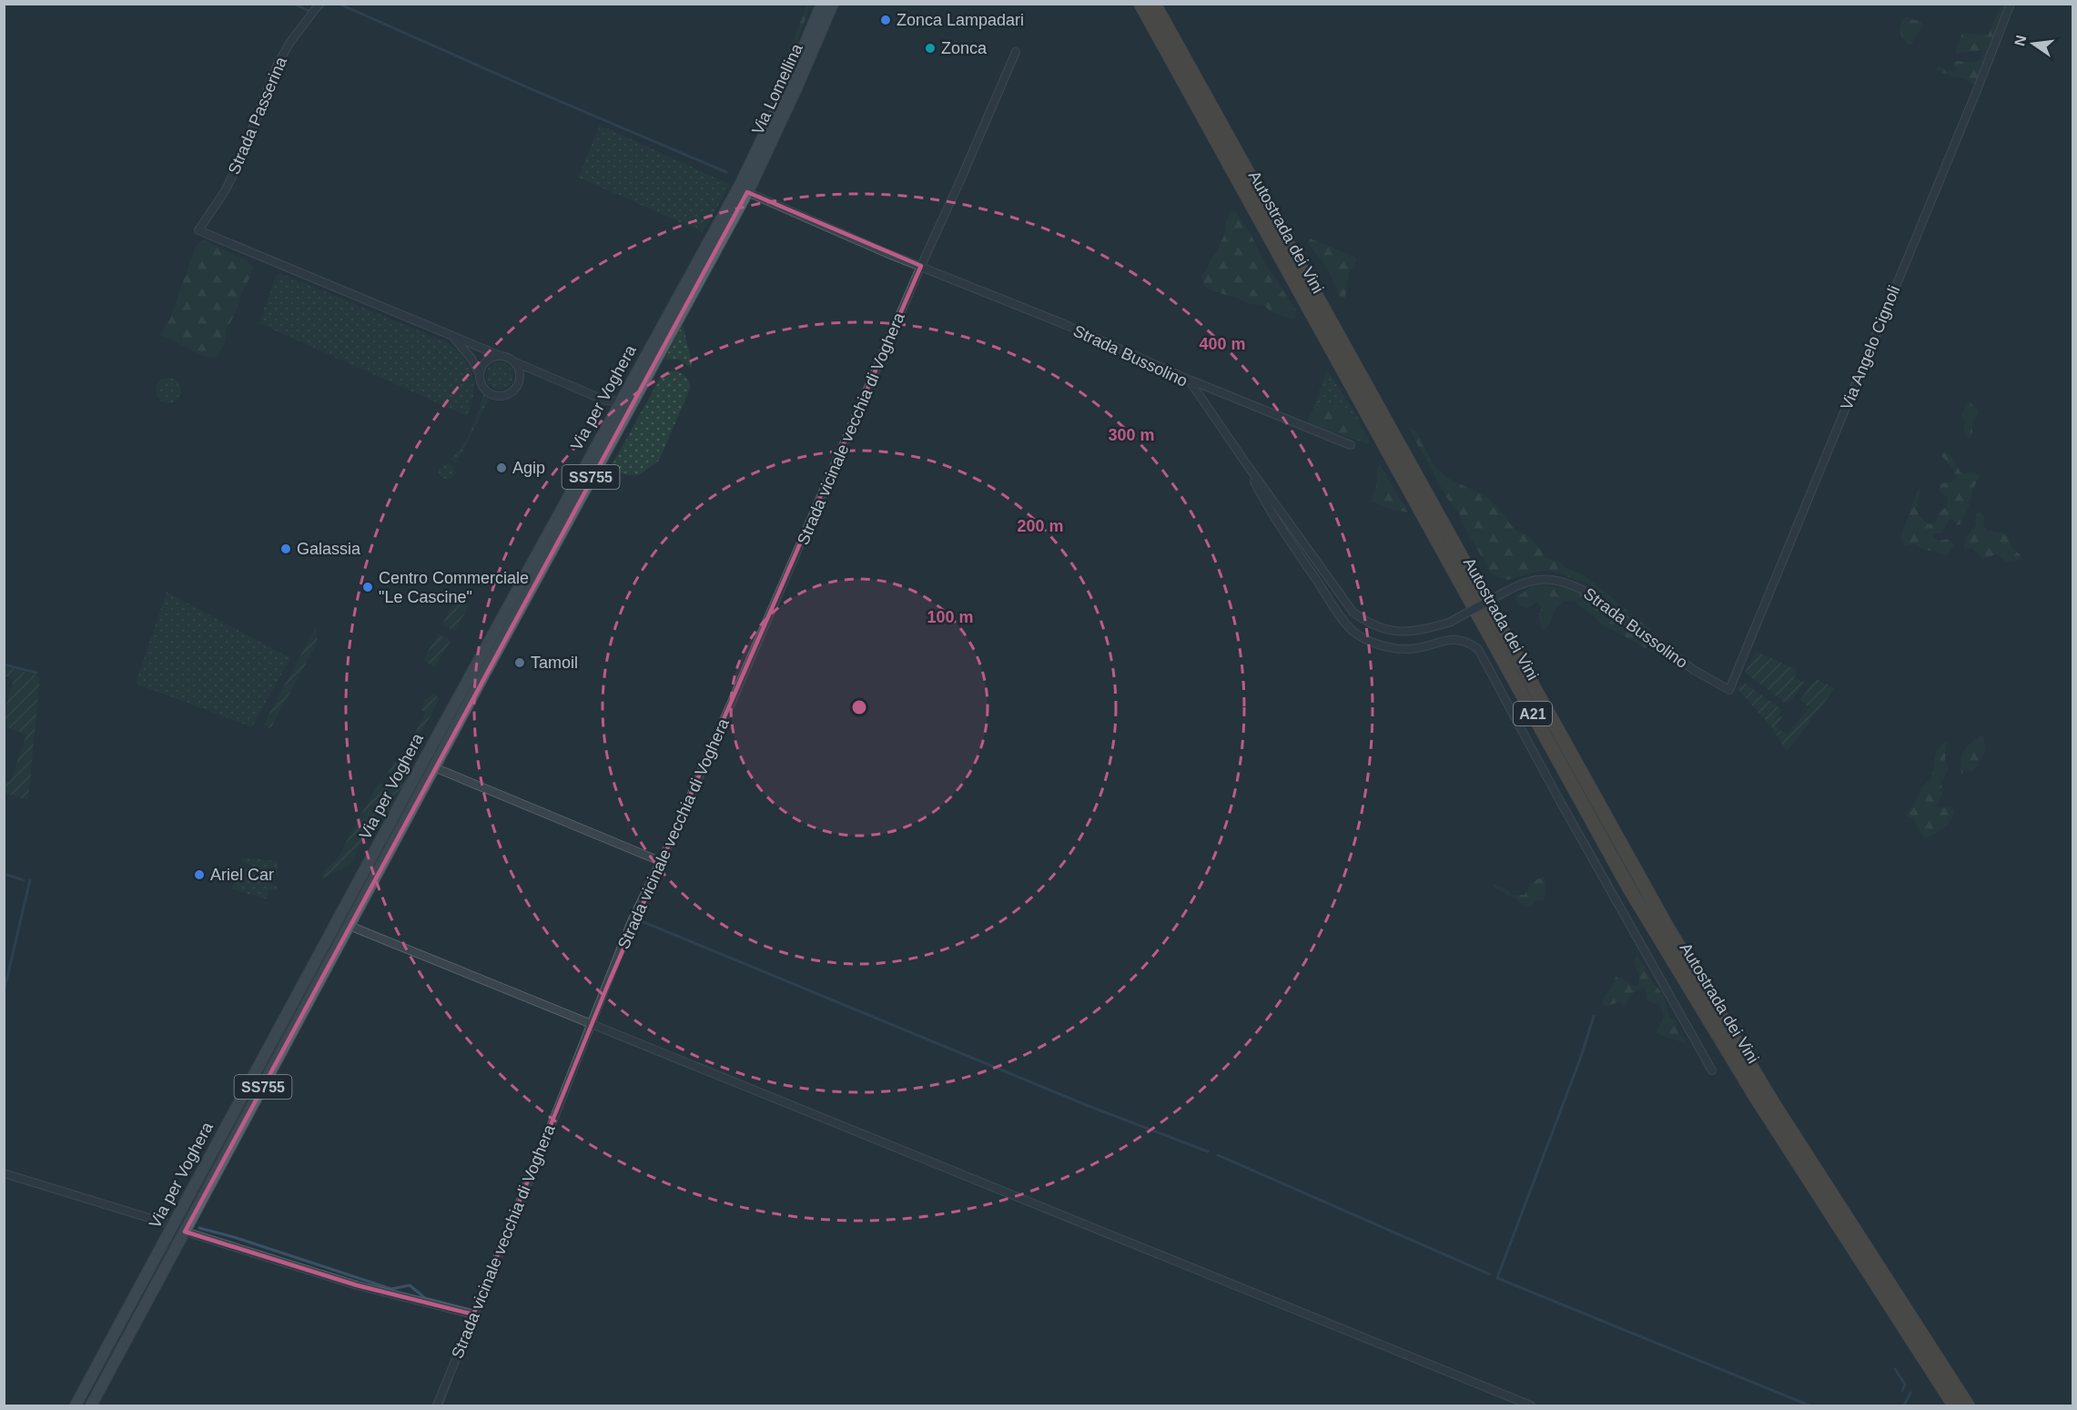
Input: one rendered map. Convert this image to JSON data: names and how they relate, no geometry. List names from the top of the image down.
{
  "streets": {
    "highway": ["Autostrada dei Vini", "A21"],
    "main road": ["Via Lomellina", "Via per Voghera", "SS755"],
    "street": [
      "Strada Passerina",
      "Via Angelo Cignoli",
      "Strada Bussolino",
      "Strada vicinale vecchia di Voghera"
    ]
  },
  "crossings": [
    ["Via Lomellina", "Strada Bussolino"],
    ["Via Lomellina", "Via per Voghera"],
    ["Via Angelo Cignoli", "Strada Bussolino"],
    ["Strada Bussolino", "Via per Voghera"],
    ["Strada Bussolino", "Strada vicinale vecchia di Voghera"]
  ],
  "places": [
    "Zonca Lampadari",
    "Zonca",
    "Agip",
    "Galassia",
    "Centro Commerciale \"Le Cascine\"",
    "Tamoil",
    "Ariel Car"
  ],
  "north": "left",
  "rings": [
    "400 m",
    "300 m",
    "200 m",
    "100 m"
  ]
}
